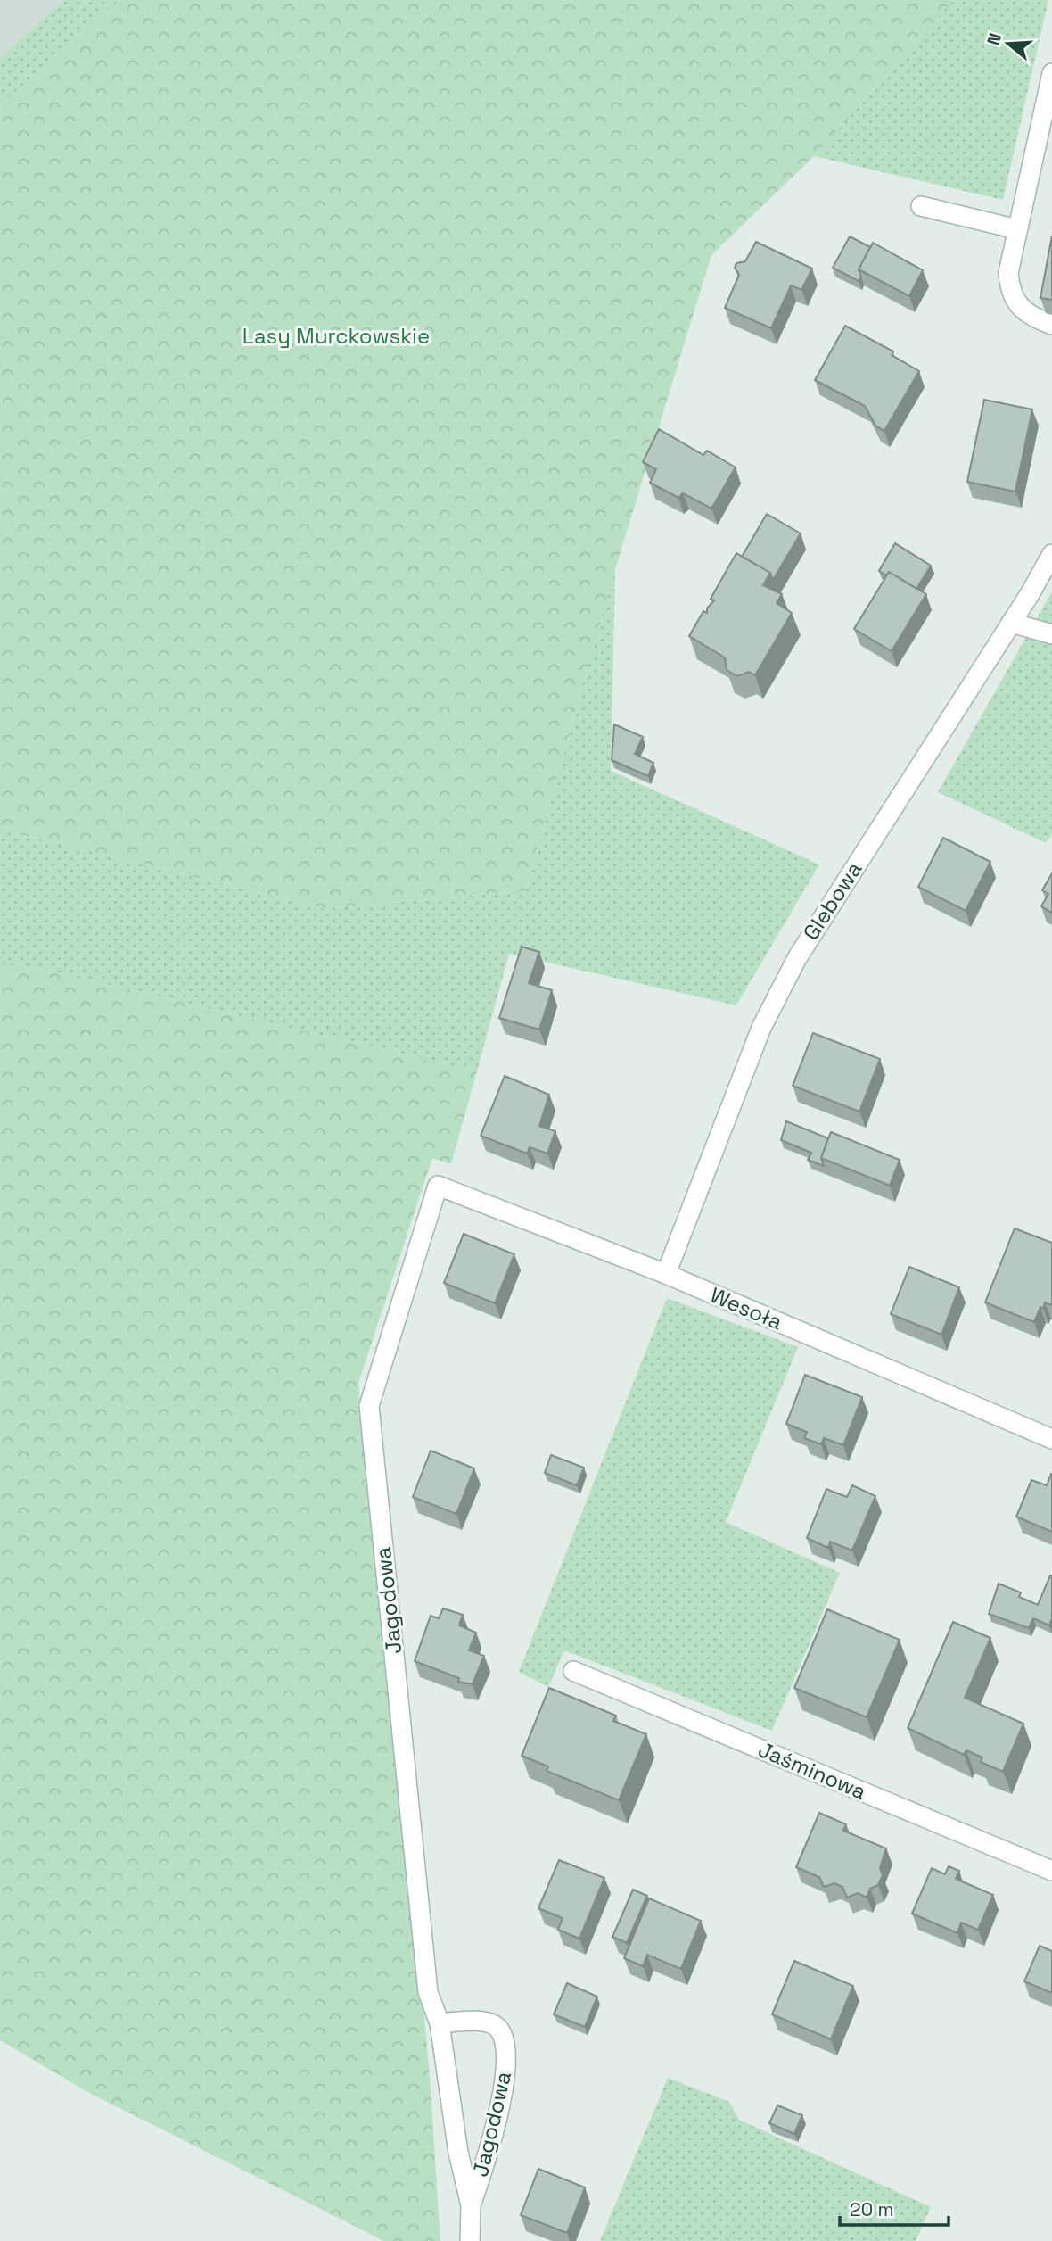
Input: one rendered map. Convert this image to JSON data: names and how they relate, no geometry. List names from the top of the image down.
{
  "streets": {
    "street": [
      "Glebowa",
      "Wesoła",
      "Jagodowa",
      "Jaśminowa"
    ]
  },
  "crossings": [
    ["Glebowa", "Wesoła"],
    ["Wesoła", "Jagodowa"]
  ],
  "parks": ["Lasy Murckowskie"],
  "scale_bar": "20 m",
  "north": "left"
}
